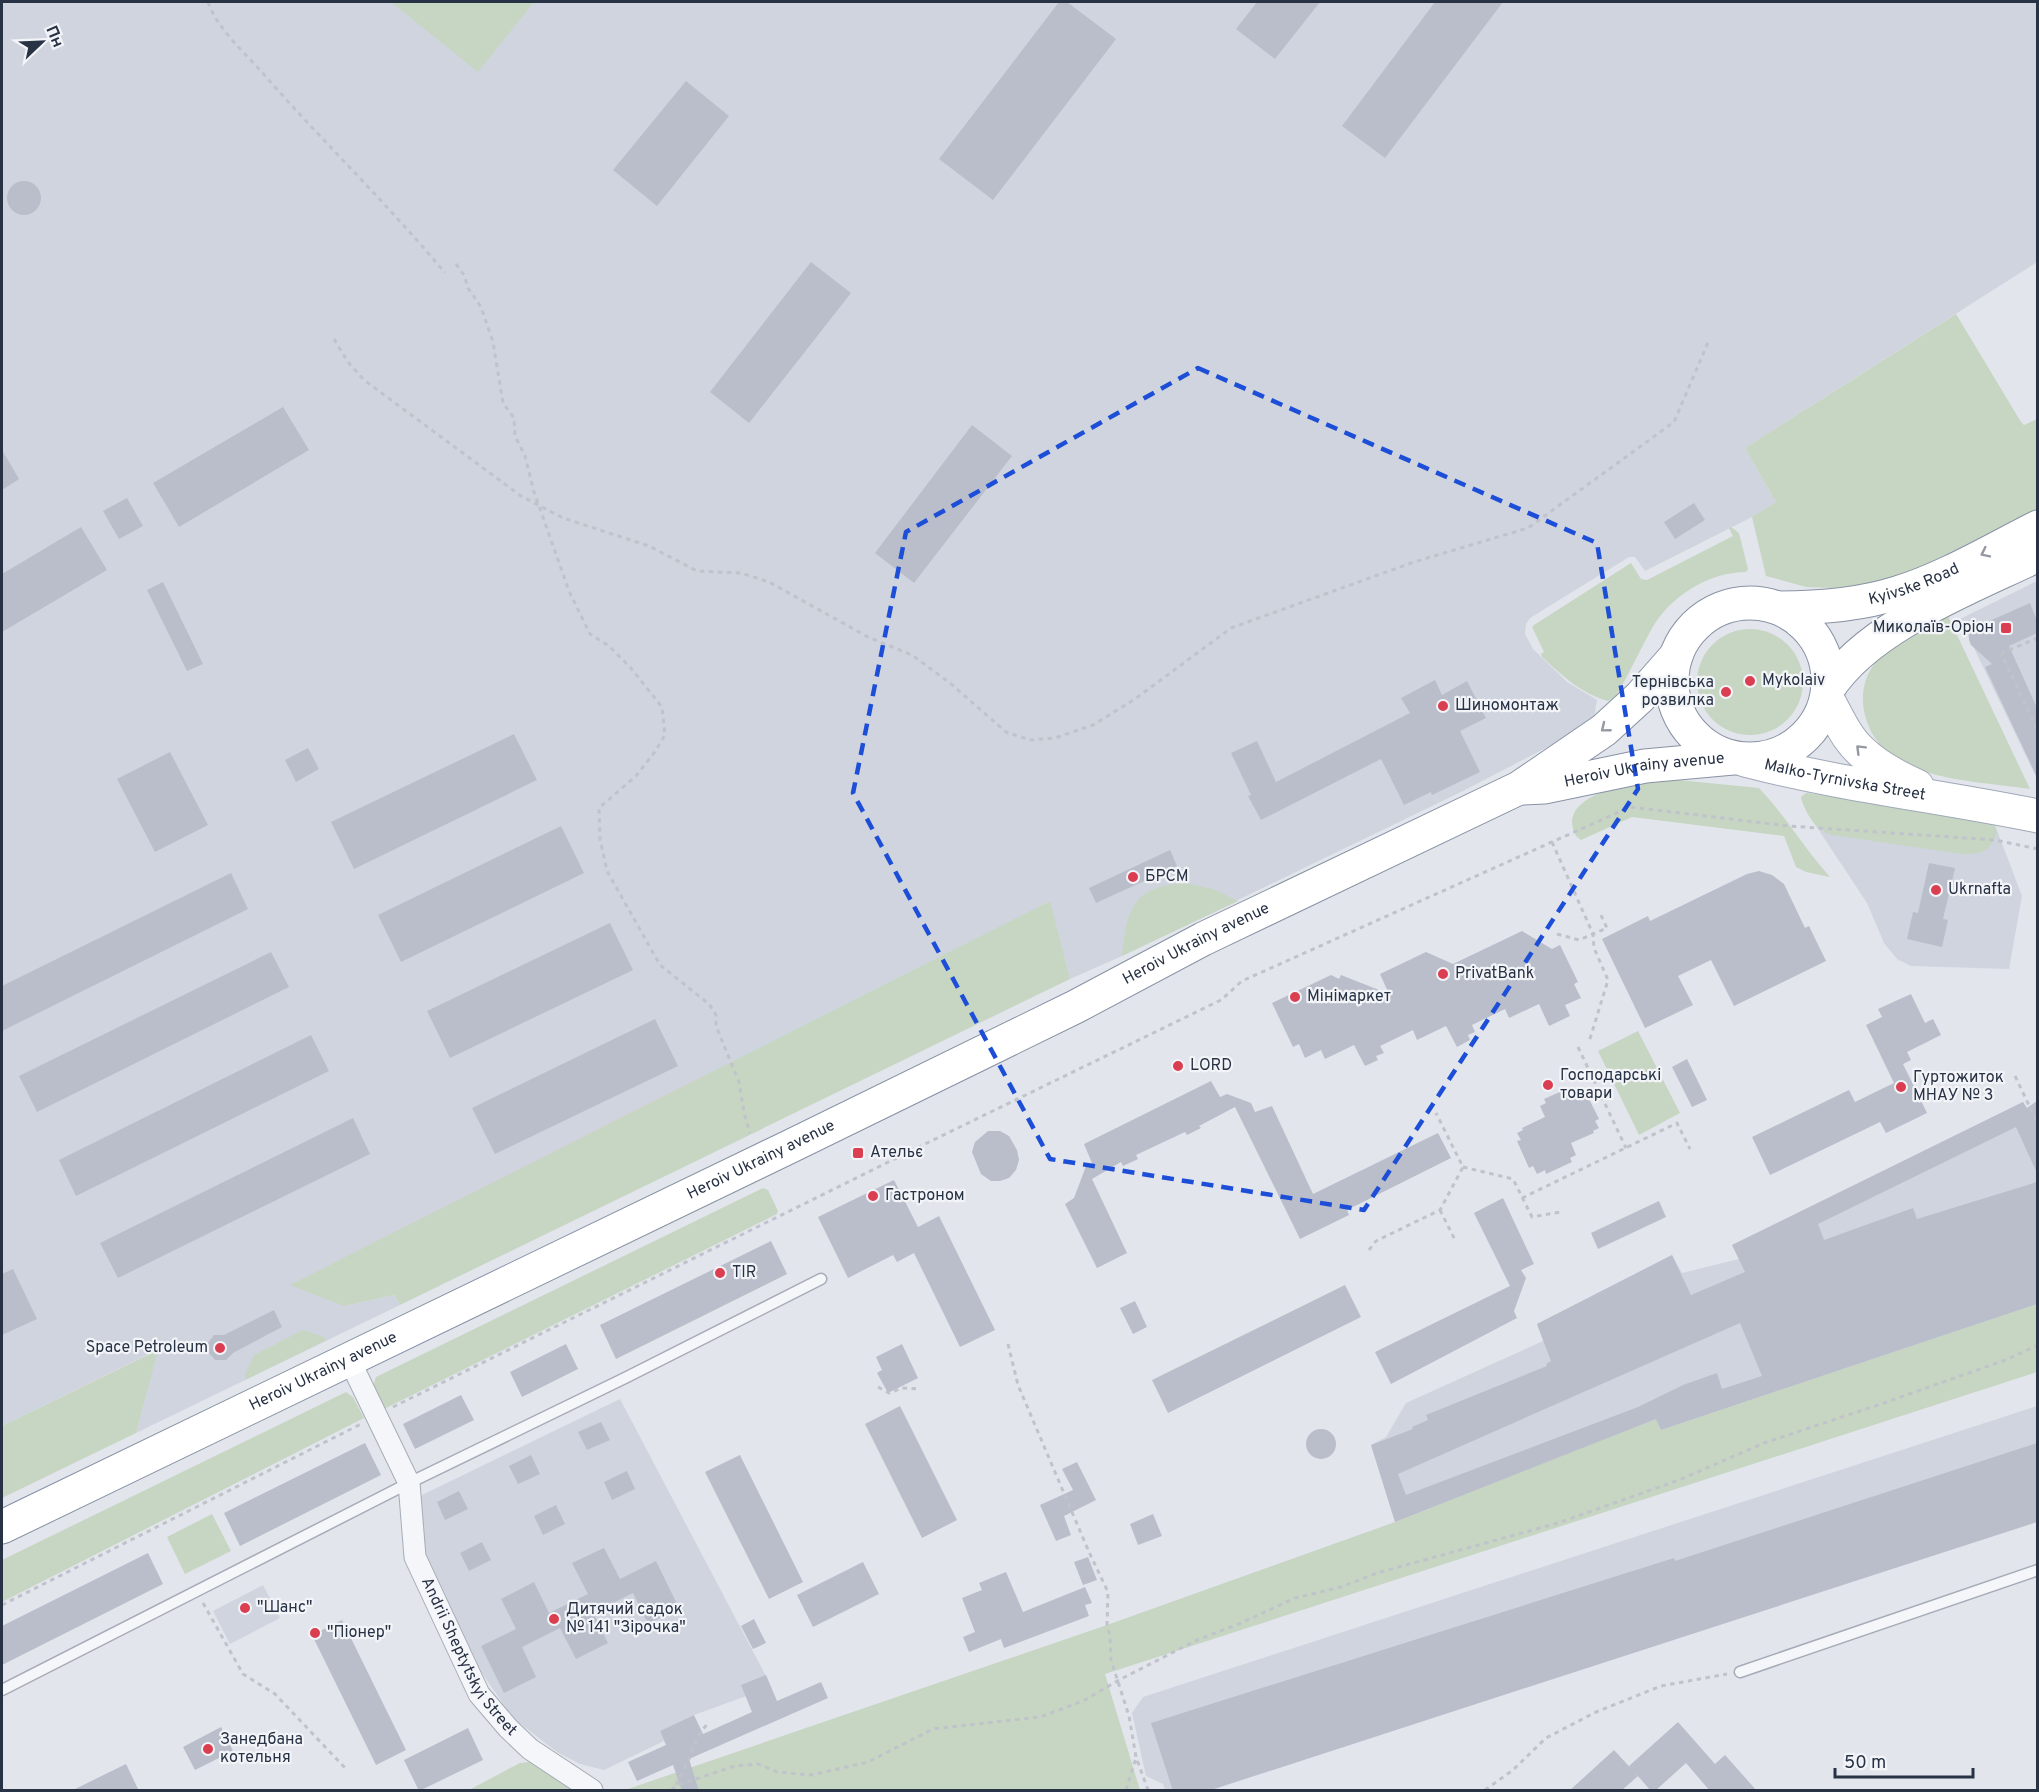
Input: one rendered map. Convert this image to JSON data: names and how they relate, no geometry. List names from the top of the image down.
{
  "streets": {
    "main road": ["Kyivske Road", "Heroiv Ukrainy avenue", "Malko-Tyrnivska Street"],
    "street": ["Andrii Sheptytskyi Street"]
  },
  "crossings": [
    ["Kyivske Road", "Heroiv Ukrainy avenue"],
    ["Kyivske Road", "Malko-Tyrnivska Street"],
    ["Heroiv Ukrainy avenue", "Malko-Tyrnivska Street"]
  ],
  "places": {
    "transit": ["Миколаїв-Оріон", "Ательє"],
    "other": [
      "Mykolaiv",
      "Тернівська розвилка",
      "Шиномонтаж",
      "БРСМ",
      "Ukrnafta",
      "PrivatBank",
      "Мінімаркет",
      "LORD",
      "Господарські товари",
      "Гуртожиток МНАУ № 3",
      "Гастроном",
      "TIR",
      "Space Petroleum",
      "\"Шанс\"",
      "Дитячий садок № 141 \"Зірочка\"",
      "\"Піонер\"",
      "Занедбана котельня"
    ]
  },
  "scale_bar": "50 m",
  "north": "top right"
}
